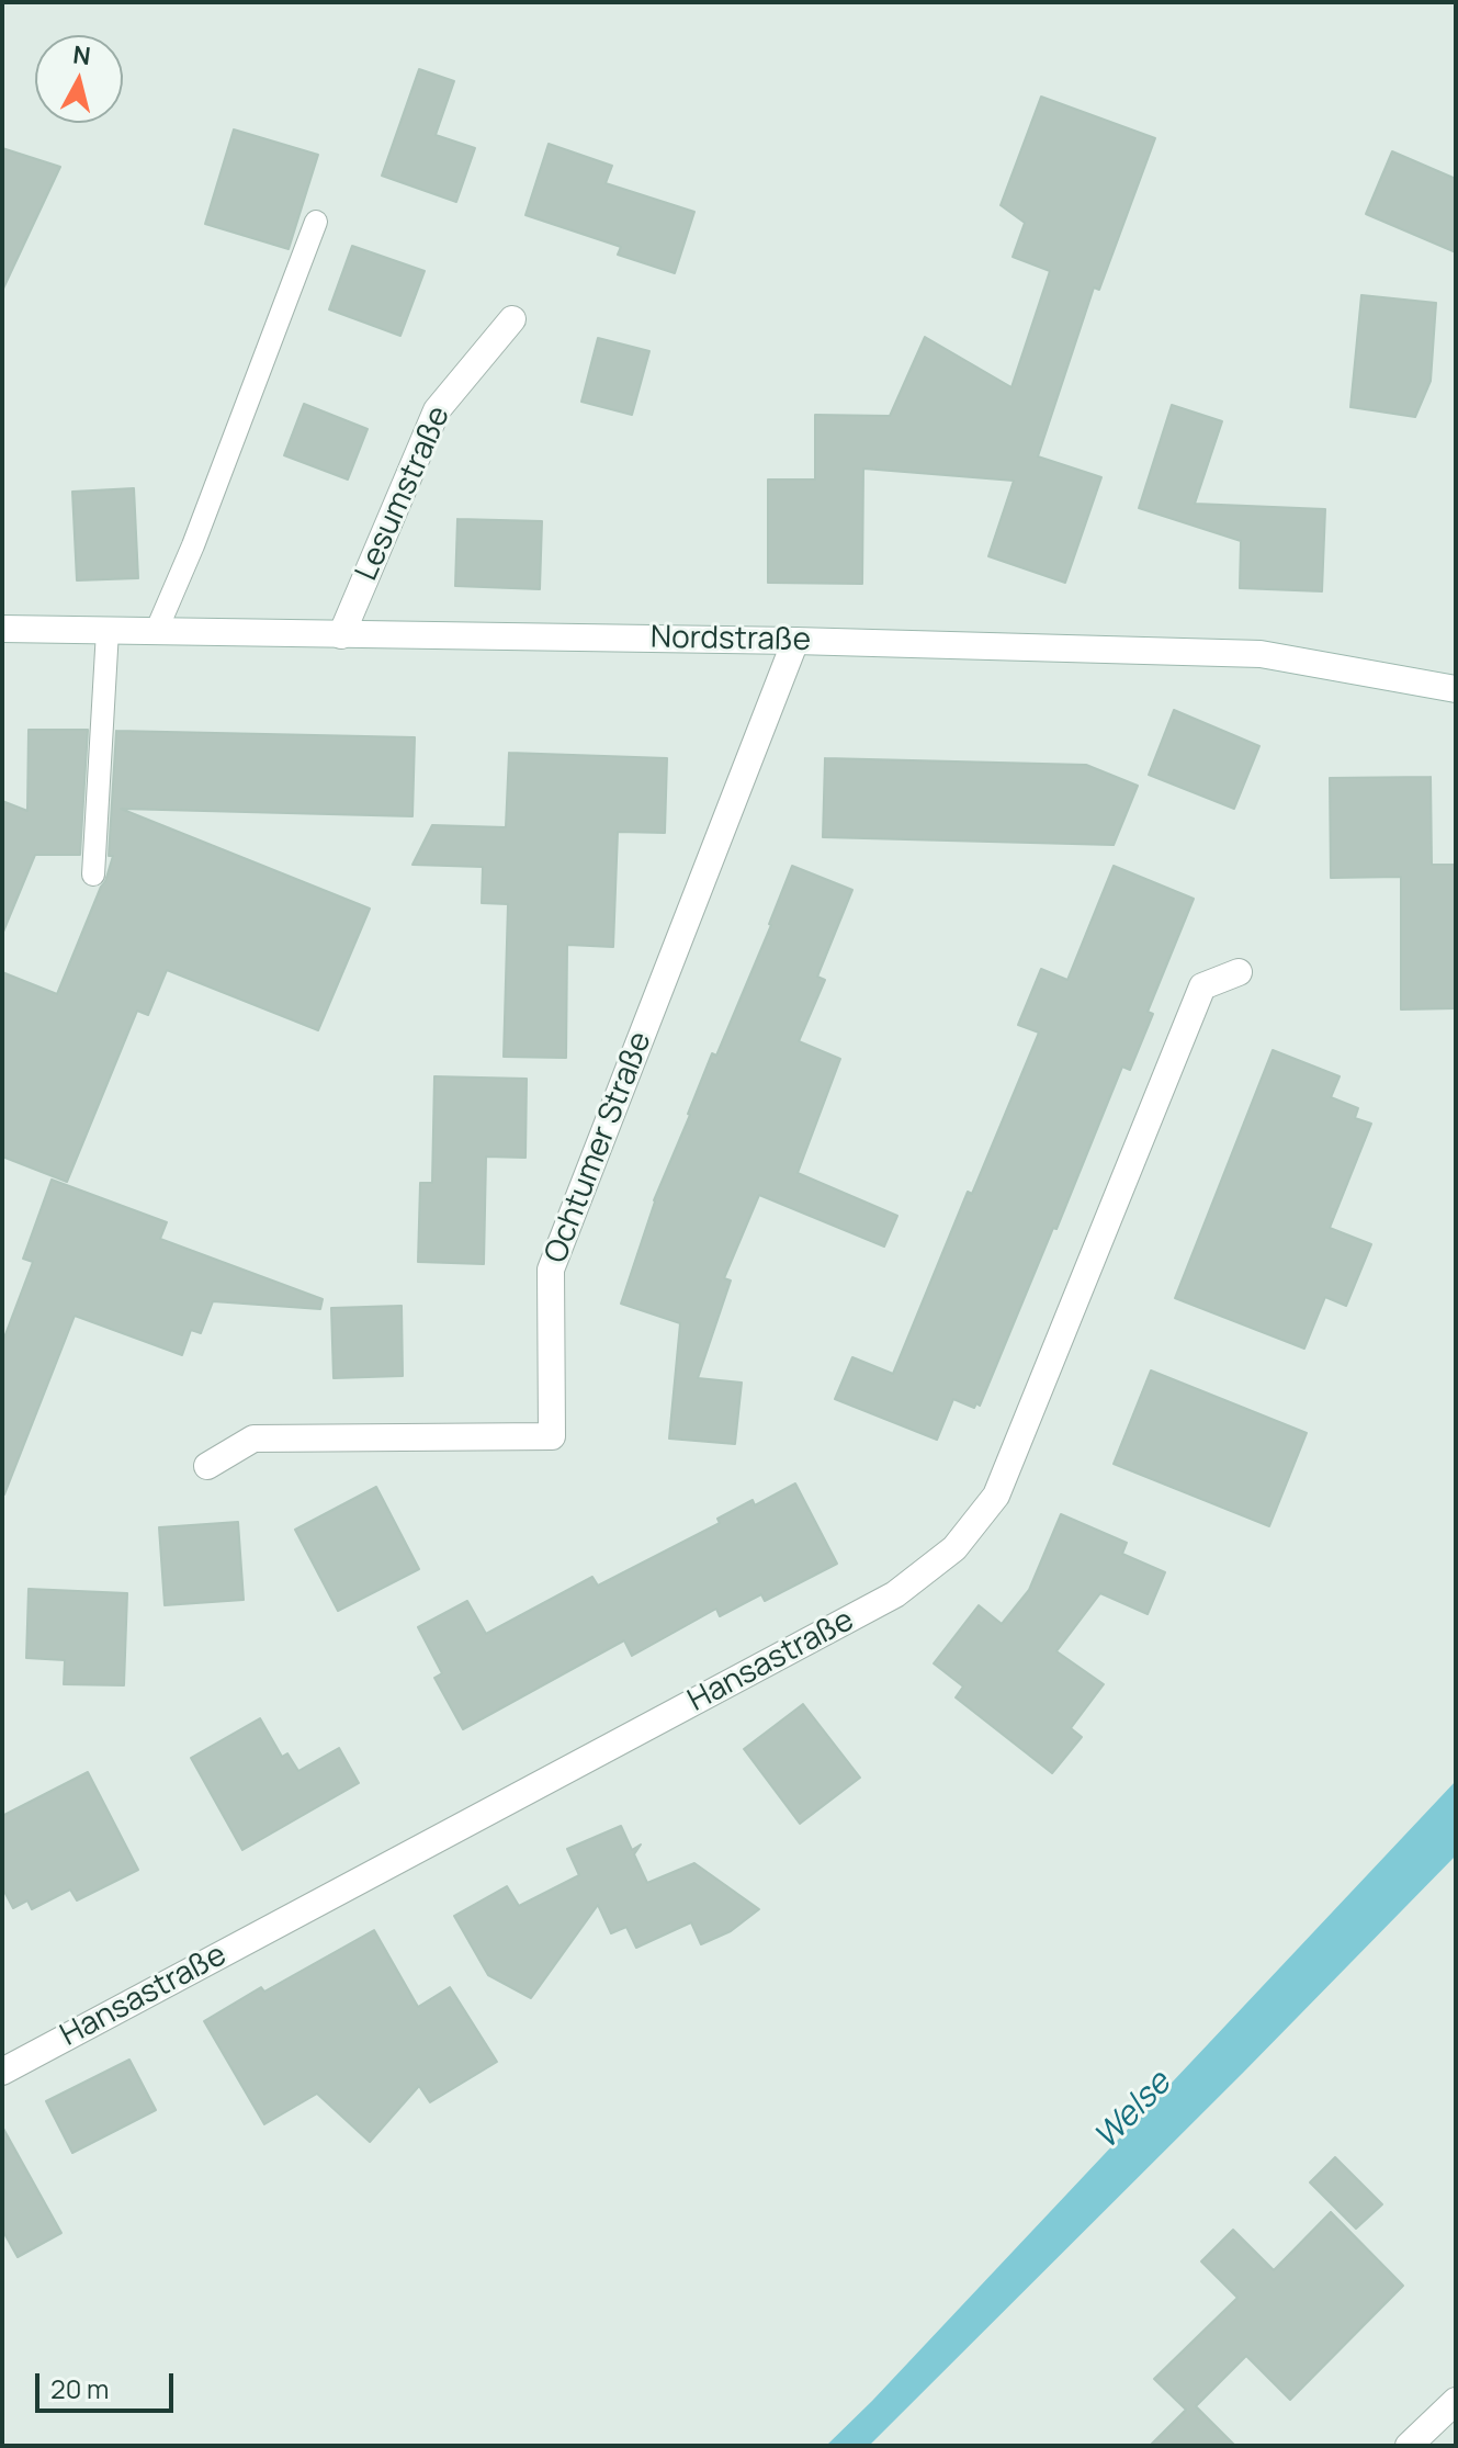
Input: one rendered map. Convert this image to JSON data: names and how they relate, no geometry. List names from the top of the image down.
{
  "streets": {
    "street": [
      "Lesumstraße",
      "Nordstraße",
      "Ochtumer Straße",
      "Hansastraße"
    ]
  },
  "crossings": [
    ["Lesumstraße", "Nordstraße"],
    ["Nordstraße", "Ochtumer Straße"]
  ],
  "water": ["Welse"],
  "scale_bar": "20 m",
  "north": "top"
}
